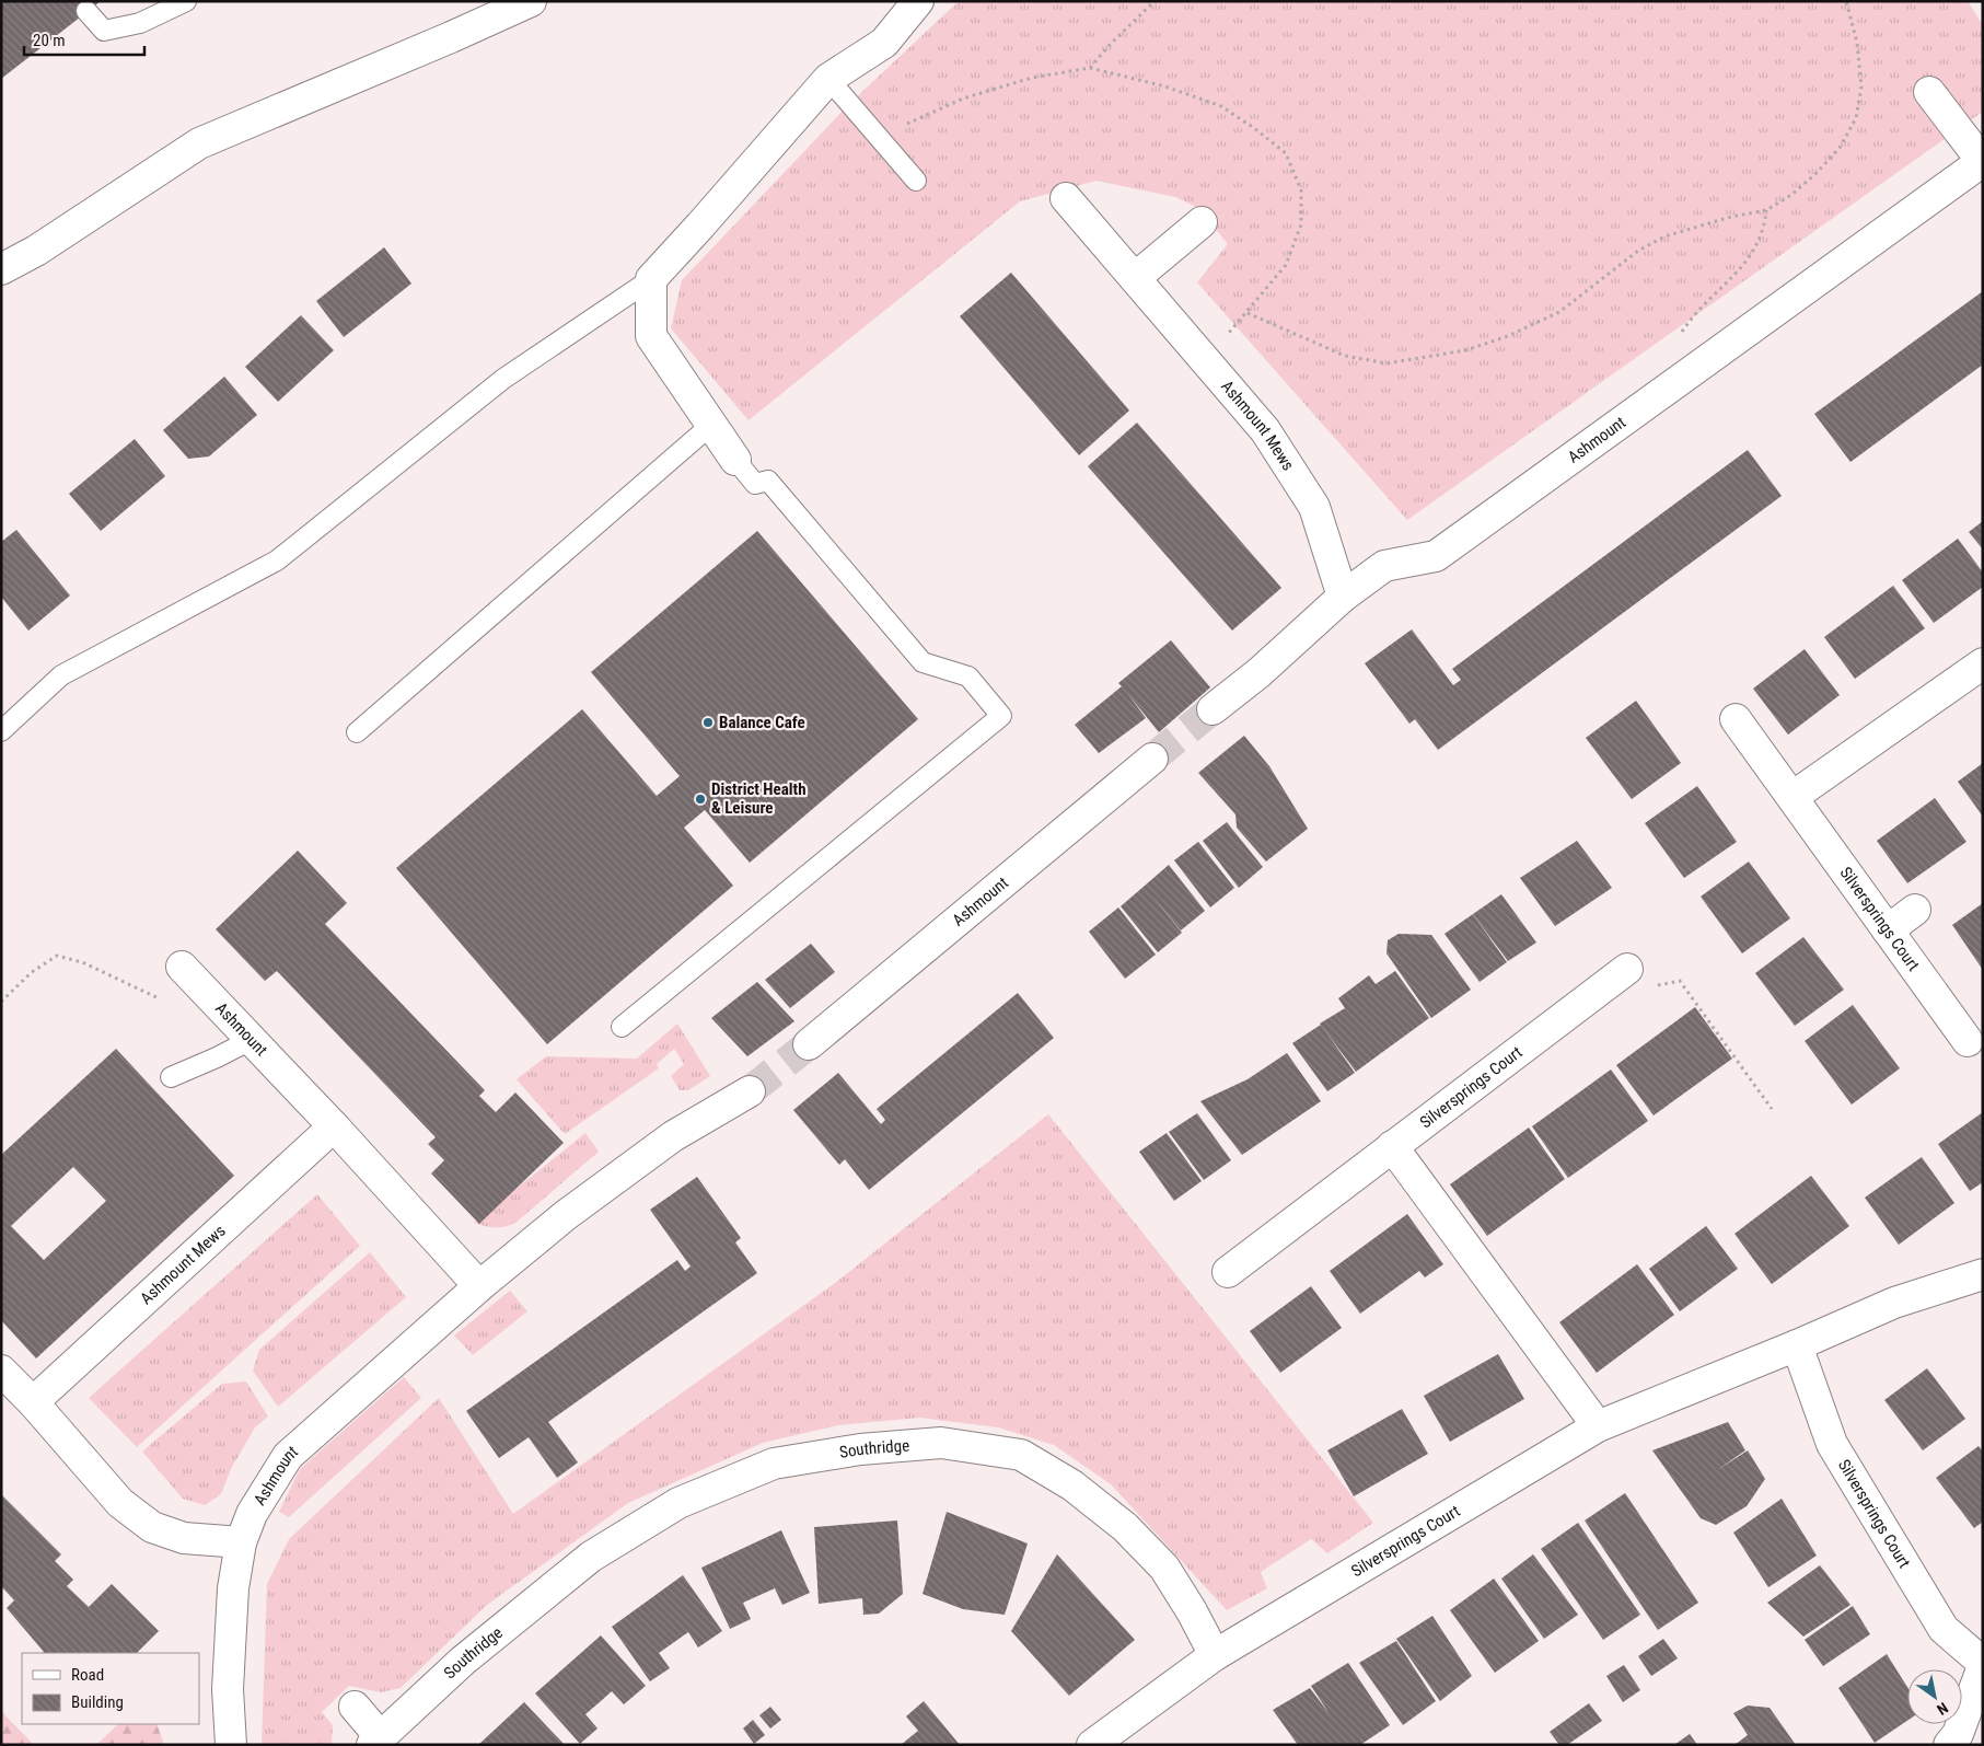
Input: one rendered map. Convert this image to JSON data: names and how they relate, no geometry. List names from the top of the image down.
{
  "streets": {
    "street": [
      "Ashmount Mews",
      "Ashmount",
      "Silversprings Court",
      "Southridge"
    ]
  },
  "crossings": [
    ["Ashmount Mews", "Ashmount"],
    ["Silversprings Court", "Southridge"]
  ],
  "places": ["Balance Cafe", "District Health & Leisure"],
  "legend": ["Road", "Building"],
  "scale_bar": "20 m",
  "north": "bottom right"
}
